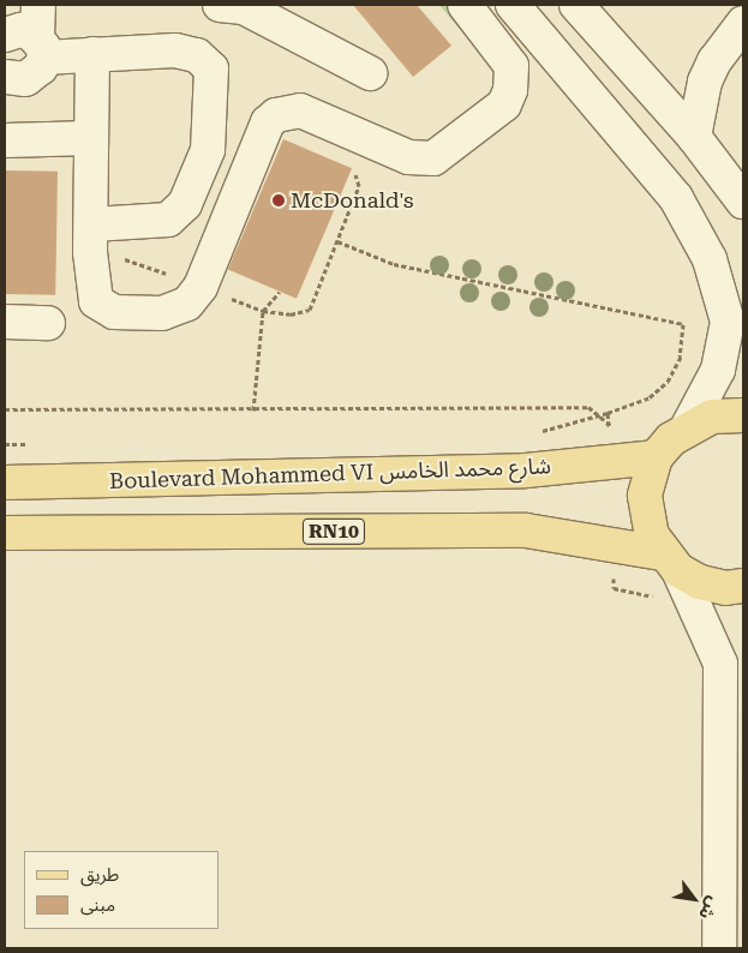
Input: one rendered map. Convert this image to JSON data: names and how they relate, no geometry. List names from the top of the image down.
{
  "streets": {
    "main road": ["Boulevard Mohammed VI شارع محمد الخامس", "RN10"]
  },
  "places": ["McDonald's"],
  "legend": ["طريق", "مبنى"],
  "north": "bottom right"
}
